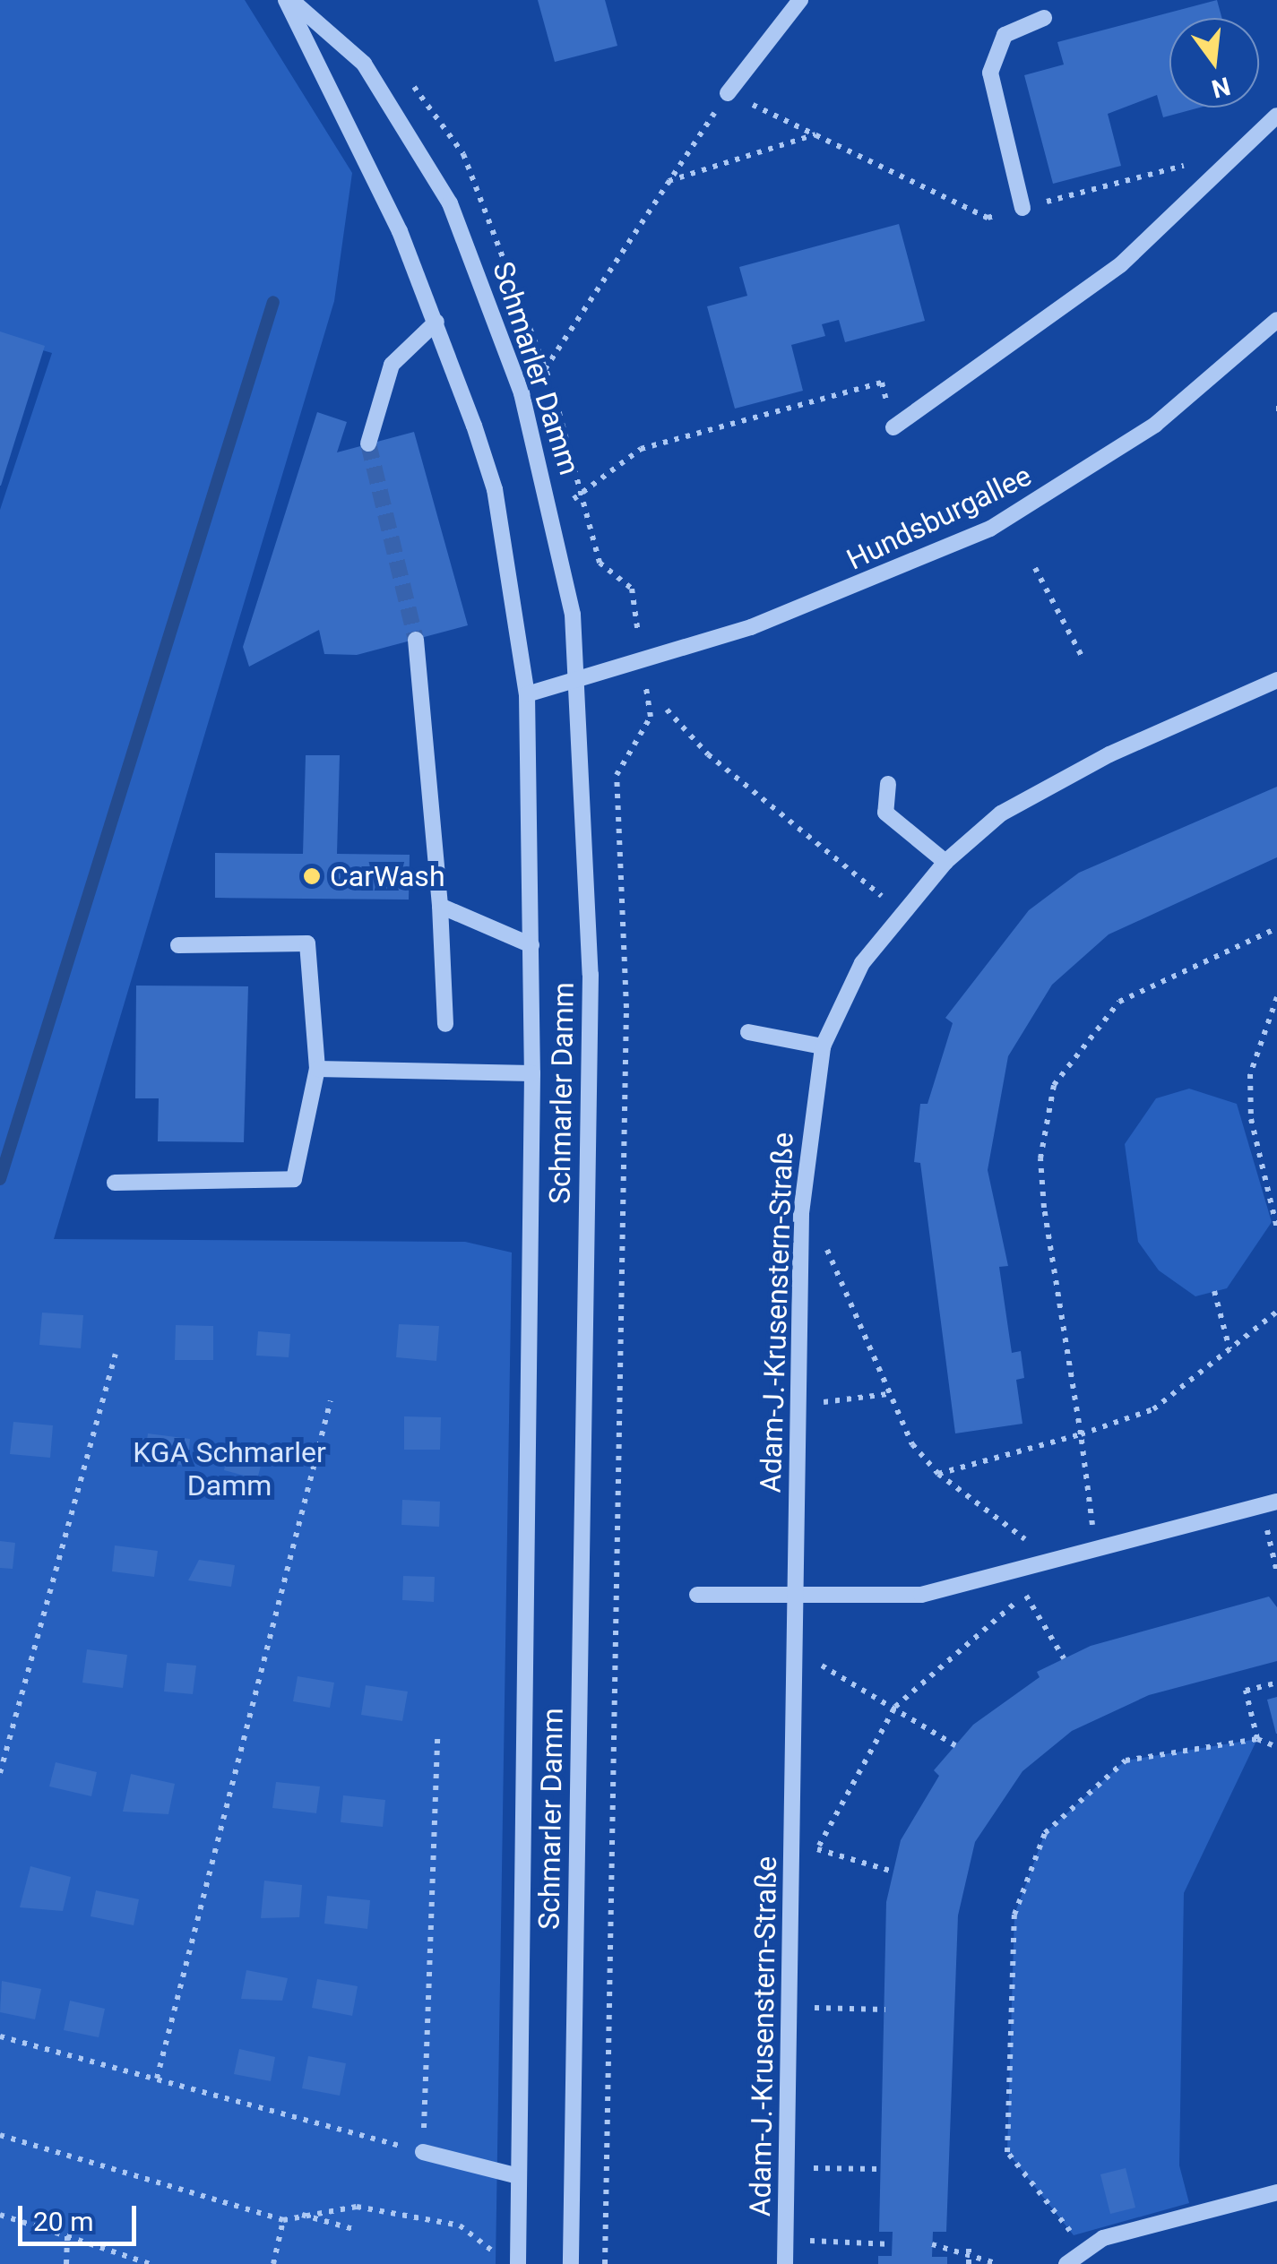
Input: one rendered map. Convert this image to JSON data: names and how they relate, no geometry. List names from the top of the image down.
{
  "streets": {
    "street": ["Schmarler Damm", "Hundsburgallee", "Adam-J.-Krusenstern-Straße"]
  },
  "crossings": [
    ["Schmarler Damm", "Hundsburgallee"]
  ],
  "parks": ["KGA Schmarler Damm"],
  "places": ["CarWash"],
  "scale_bar": "20 m",
  "north": "bottom"
}
